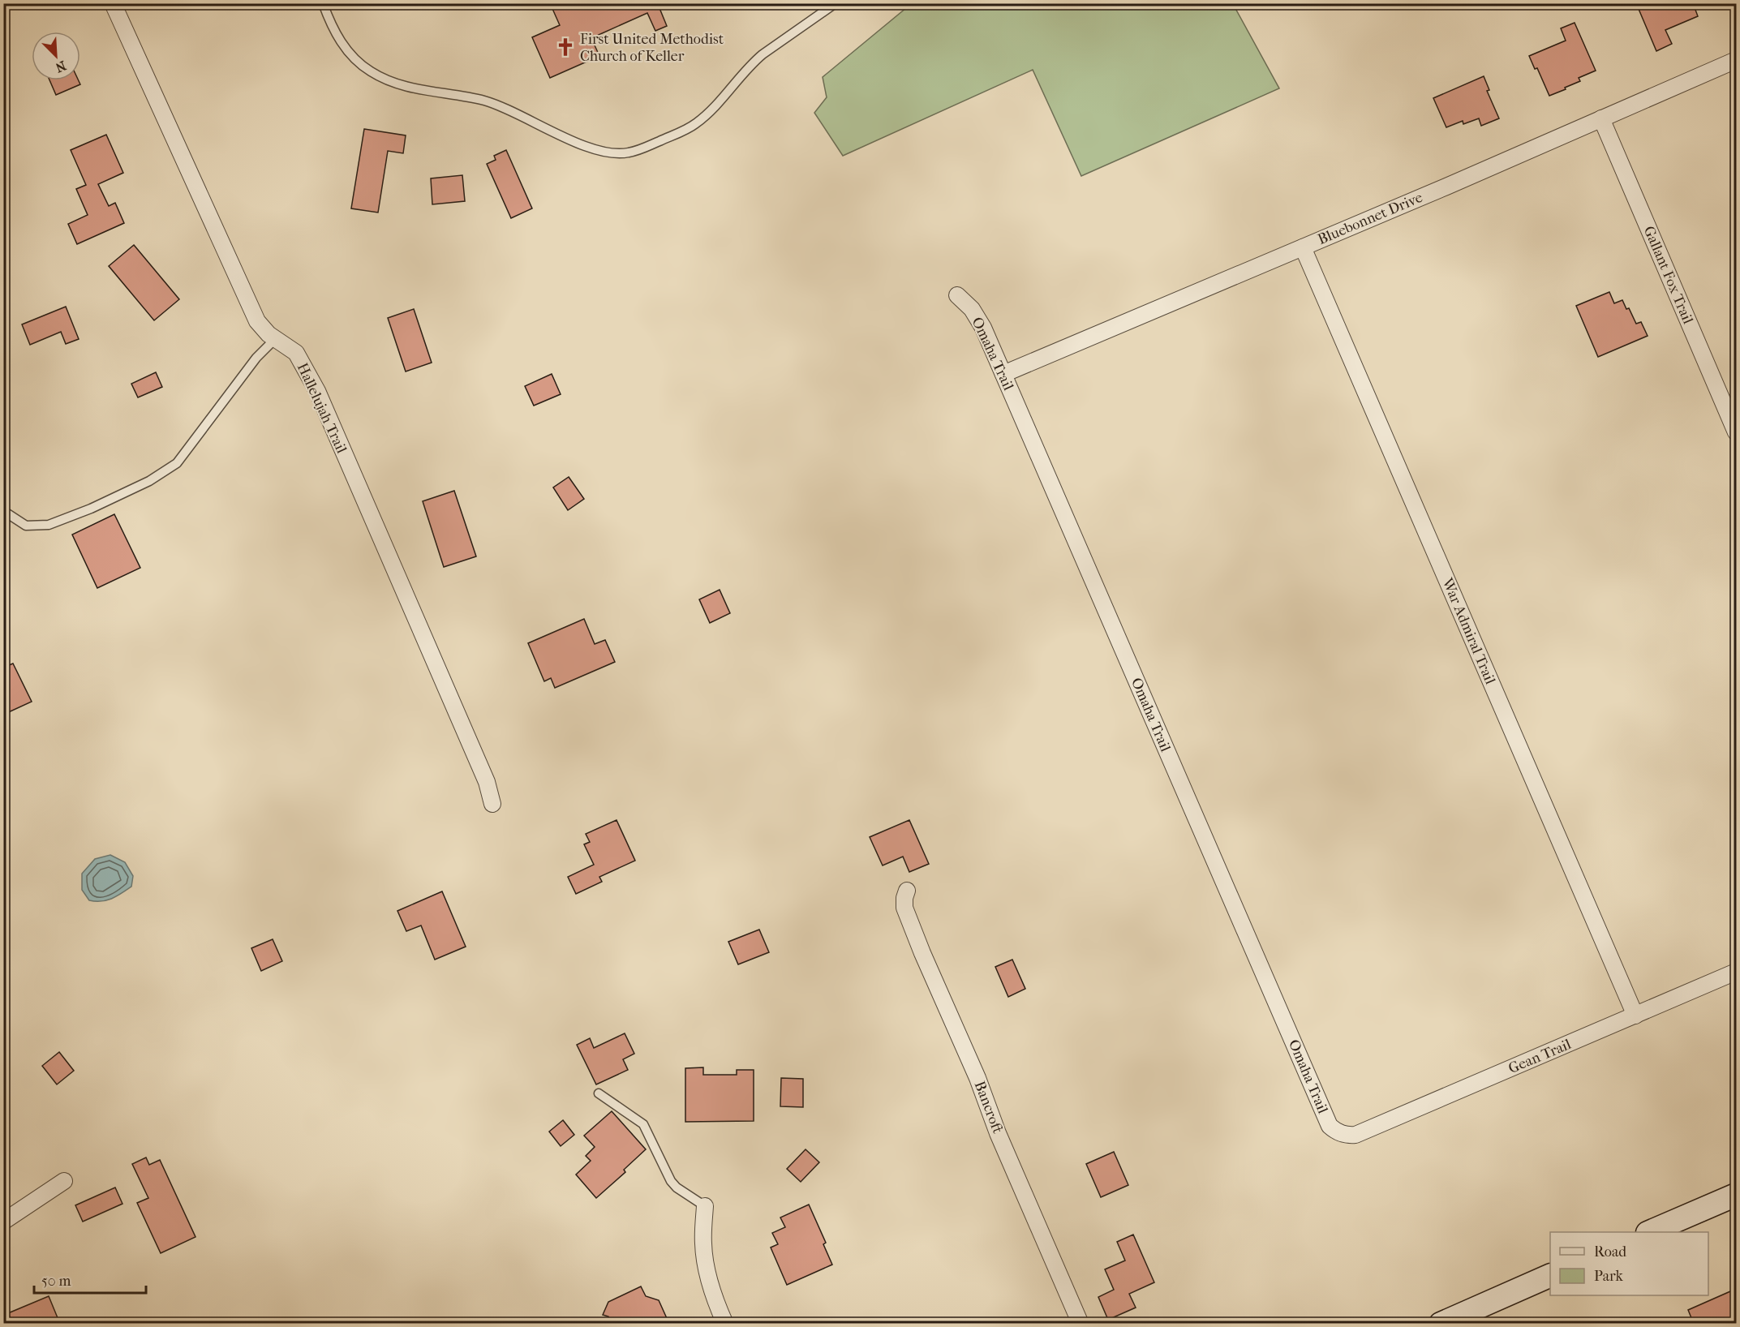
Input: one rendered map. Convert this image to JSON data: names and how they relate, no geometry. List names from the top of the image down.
{
  "streets": {
    "street": [
      "Bluebonnet Drive",
      "Gallant Fox Trail",
      "Omaha Trail",
      "Hallelujah Trail",
      "War Admiral Trail",
      "Gean Trail",
      "Bancroft"
    ]
  },
  "crossings": [
    ["Bluebonnet Drive", "Gallant Fox Trail"],
    ["Bluebonnet Drive", "Omaha Trail"],
    ["Bluebonnet Drive", "War Admiral Trail"],
    ["Omaha Trail", "Gean Trail"],
    ["War Admiral Trail", "Gean Trail"]
  ],
  "places": {
    "church": ["First United Methodist Church of Keller"]
  },
  "legend": ["Road", "Park"],
  "scale_bar": "50 m",
  "north": "bottom right"
}
